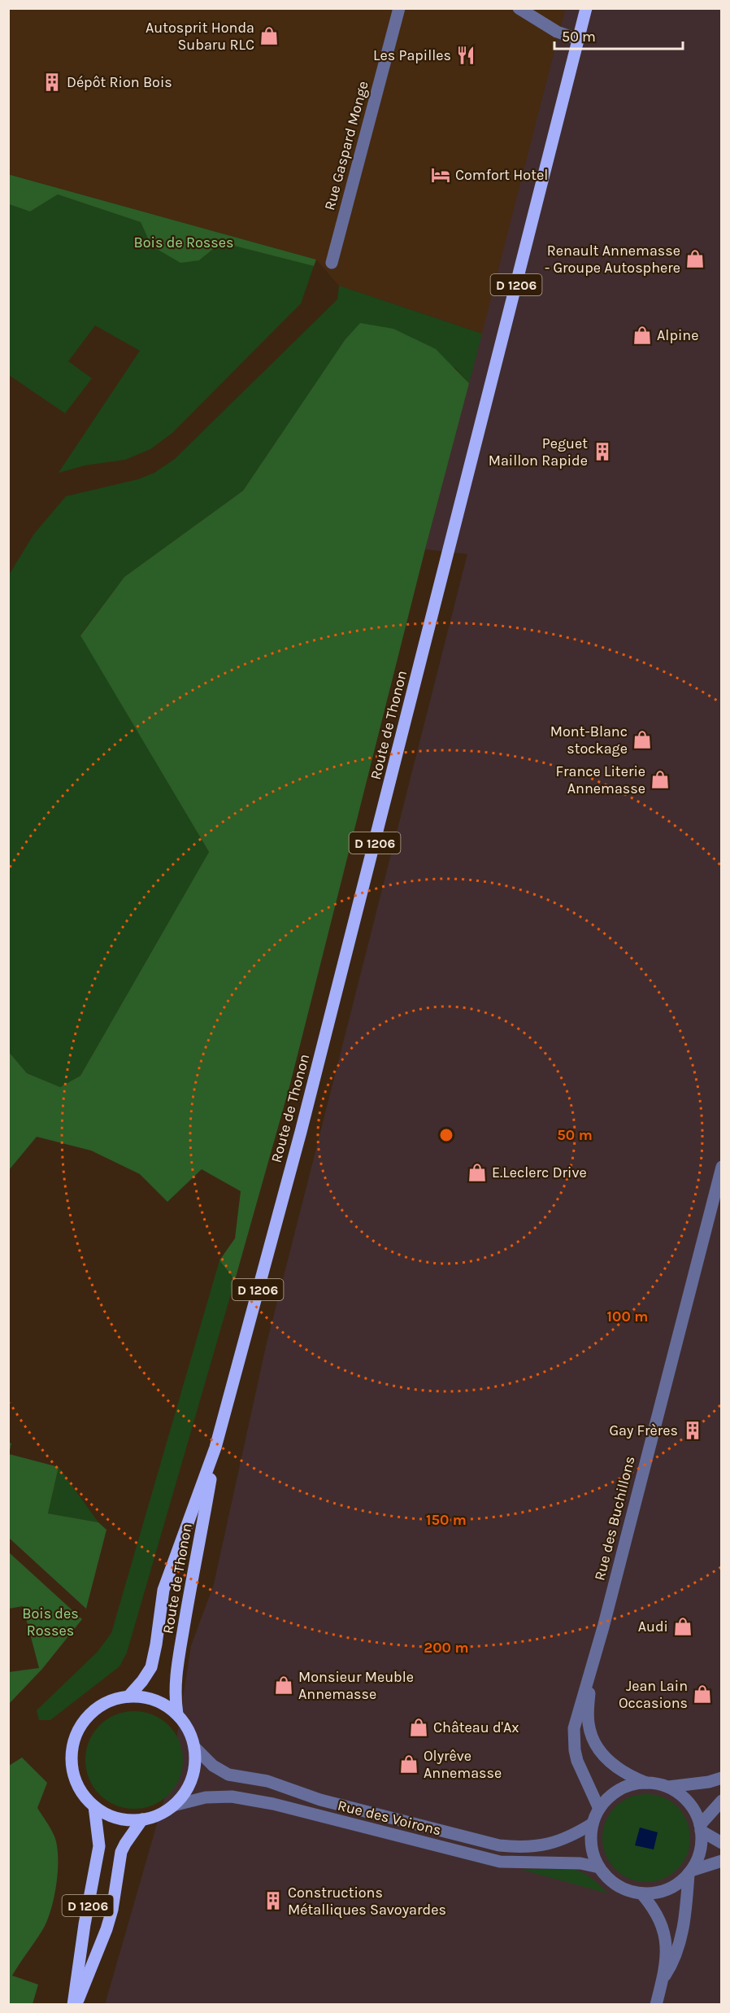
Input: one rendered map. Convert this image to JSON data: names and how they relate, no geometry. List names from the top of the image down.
{
  "streets": {
    "main road": ["D 1206", "Route de Thonon"],
    "street": ["Rue Gaspard Monge", "Rue des Buchillons", "Rue des Voirons"]
  },
  "crossings": [
    ["D 1206", "Route de Thonon"],
    ["D 1206", "Rue des Voirons"],
    ["Route de Thonon", "Rue des Voirons"],
    ["Rue des Buchillons", "Rue des Voirons"]
  ],
  "parks": ["Bois de Rosses", "Bois des Rosses"],
  "places": {
    "shop": [
      "Autosprit Honda Subaru RLC",
      "Renault Annemasse - Groupe Autosphere",
      "Alpine",
      "Mont-Blanc stockage",
      "France Literie Annemasse",
      "E.Leclerc Drive",
      "Audi",
      "Monsieur Meuble Annemasse",
      "Jean Lain Occasions",
      "Château d'Ax",
      "Olyrêve Annemasse"
    ],
    "restaurant": ["Les Papilles"],
    "building": [
      "Dépôt Rion Bois",
      "Peguet Maillon Rapide",
      "Gay Frères",
      "Constructions Métalliques Savoyardes"
    ],
    "hotel": ["Comfort Hotel"]
  },
  "scale_bar": "50 m",
  "rings": [
    "50 m",
    "100 m",
    "150 m",
    "200 m"
  ]
}
